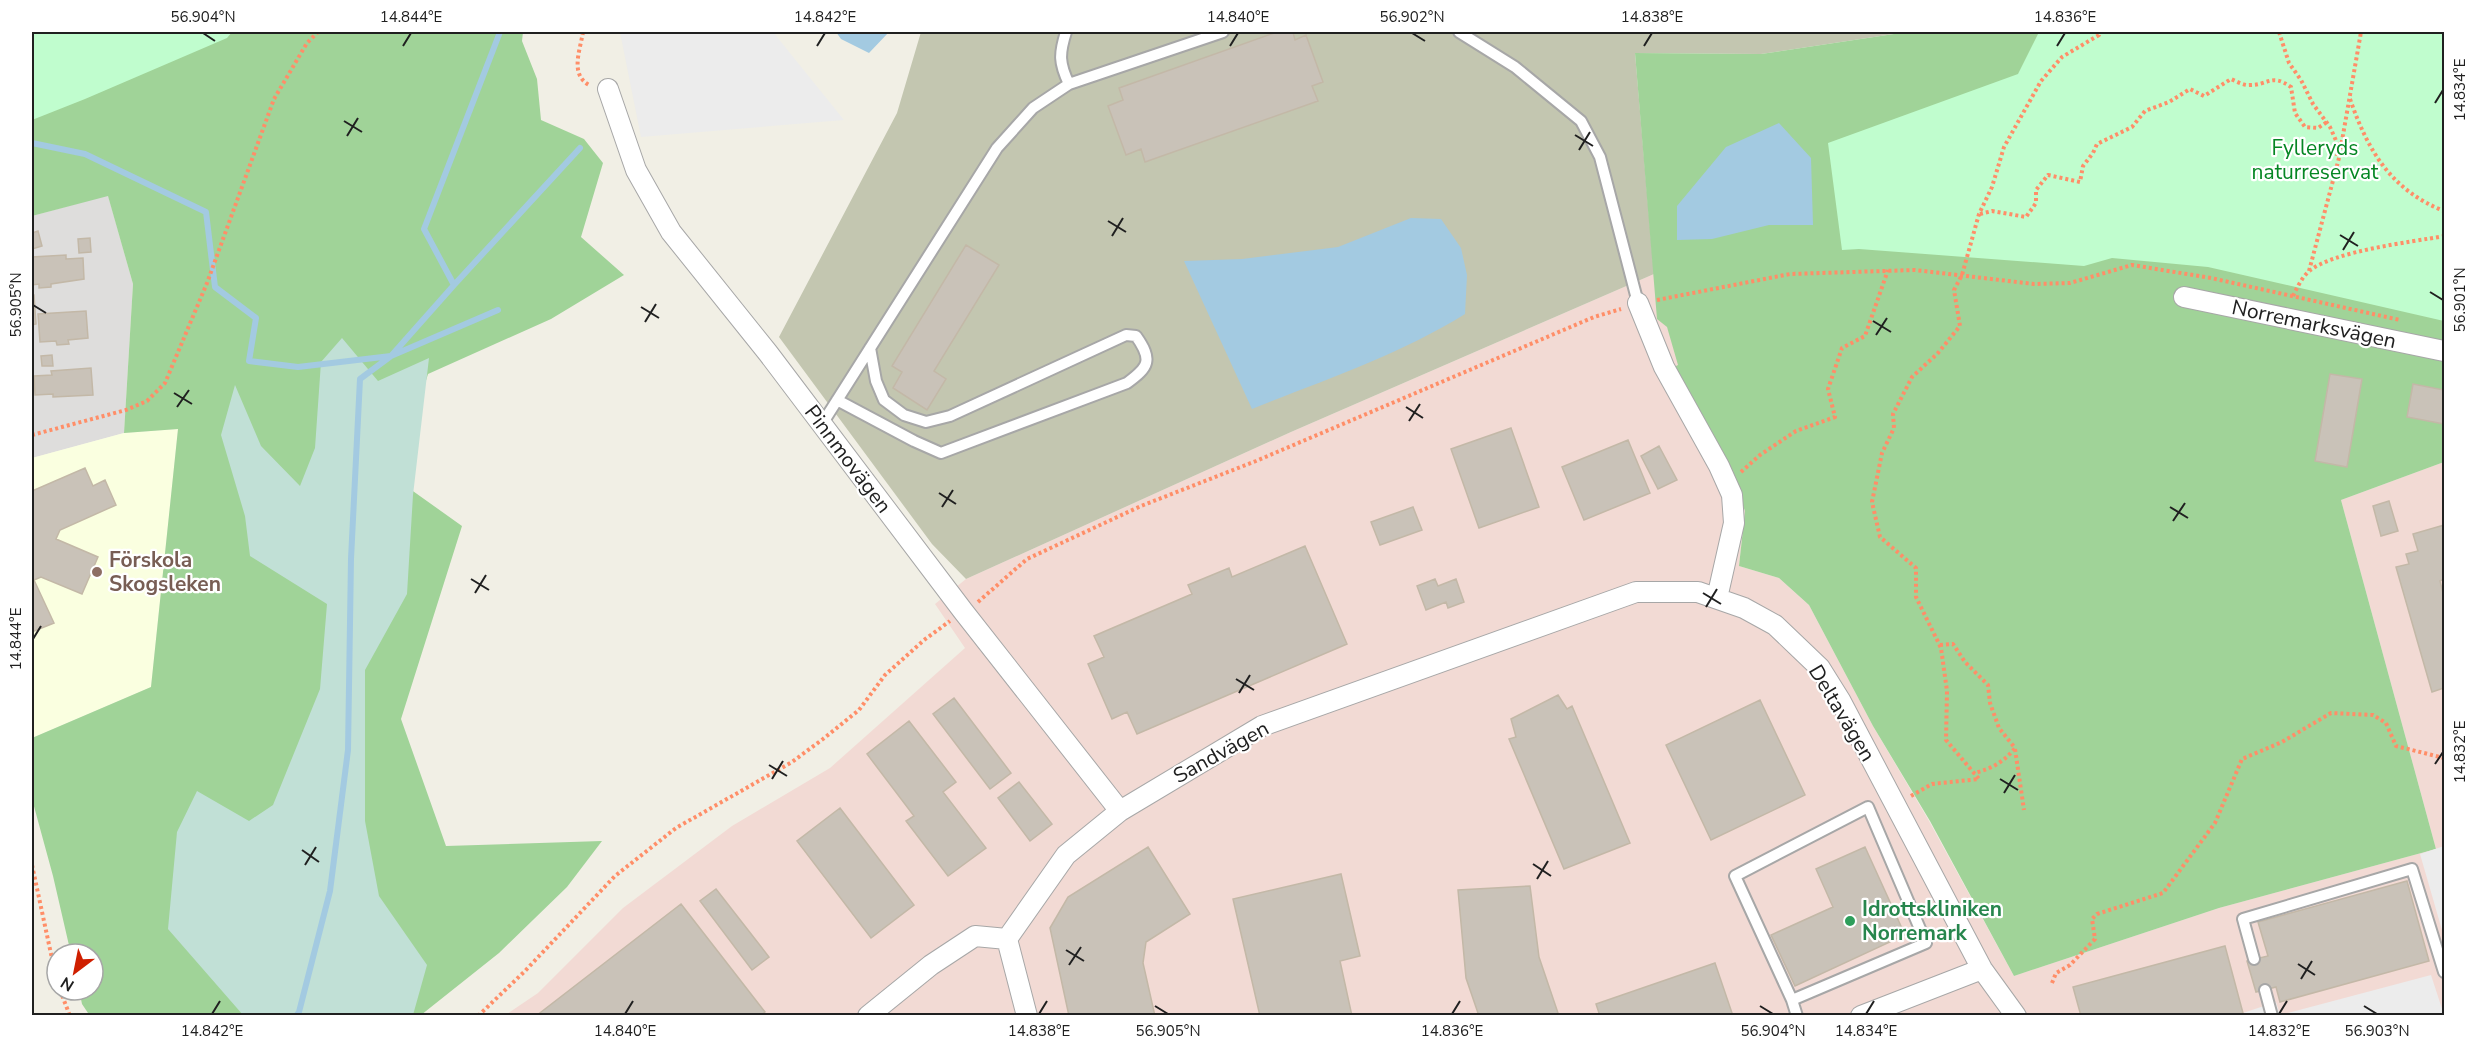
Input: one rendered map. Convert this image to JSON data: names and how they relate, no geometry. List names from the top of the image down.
{
  "streets": {
    "street": [
      "Norremarksvägen",
      "Pinnmovägen",
      "Deltavägen",
      "Sandvägen"
    ]
  },
  "crossings": [
    ["Pinnmovägen", "Sandvägen"],
    ["Deltavägen", "Sandvägen"]
  ],
  "parks": ["Fylleryds naturreservat"],
  "places": ["Förskola Skogsleken", "Idrottskliniken Norremark"],
  "north": "bottom left",
  "coordinates": [
    "56.904°N",
    "14.844°E",
    "14.842°E",
    "14.840°E",
    "56.902°N",
    "14.838°E",
    "14.836°E",
    "14.834°E",
    "56.901°N",
    "56.905°N",
    "14.832°E",
    "56.903°N"
  ]
}
